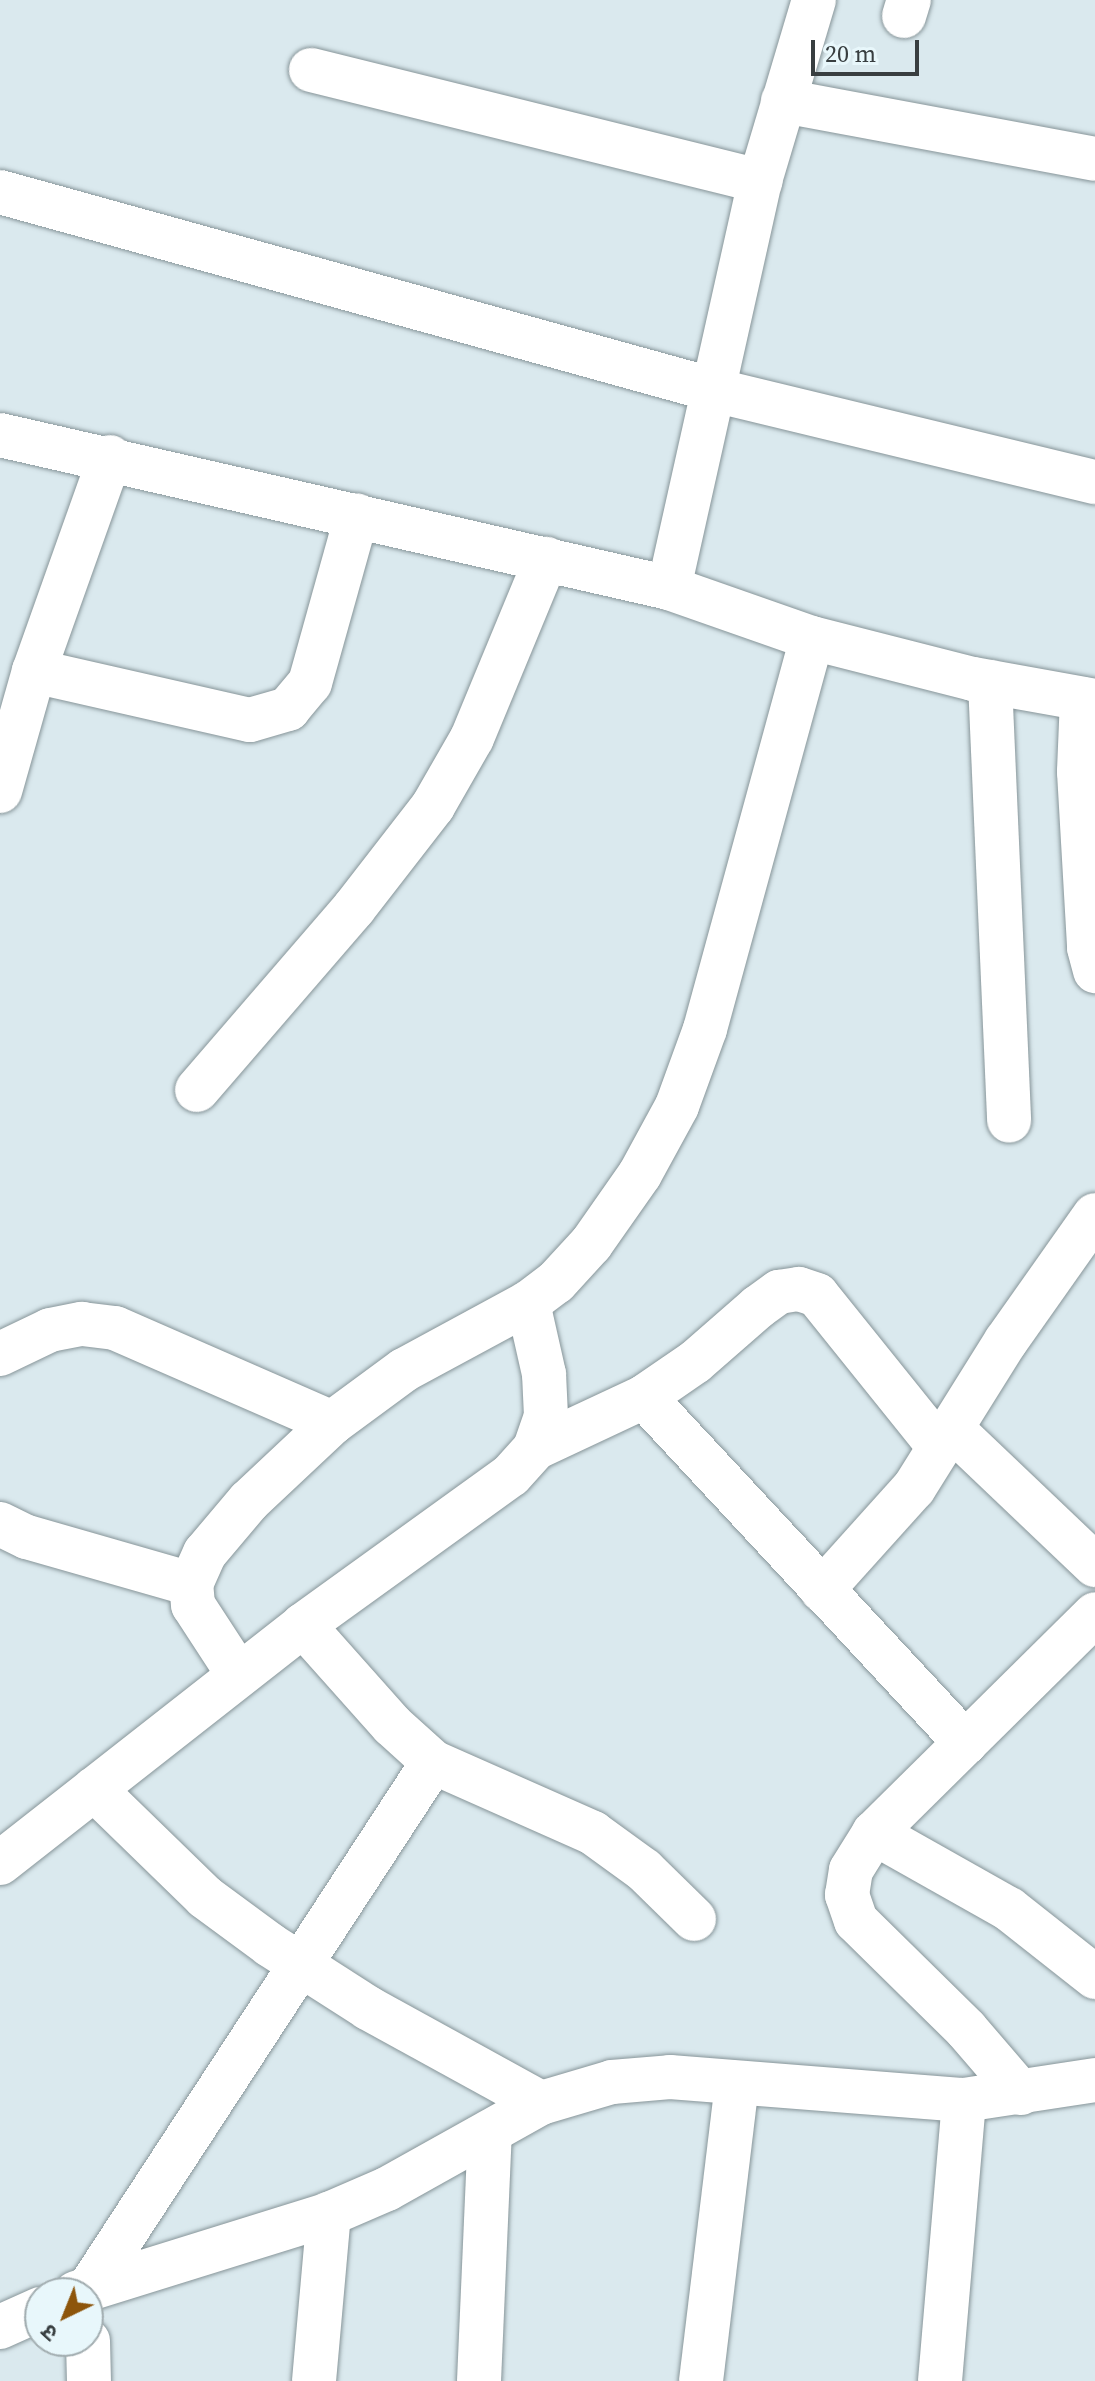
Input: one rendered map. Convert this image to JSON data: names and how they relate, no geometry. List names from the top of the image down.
{
  "scale_bar": "20 m",
  "north": "bottom left"
}
